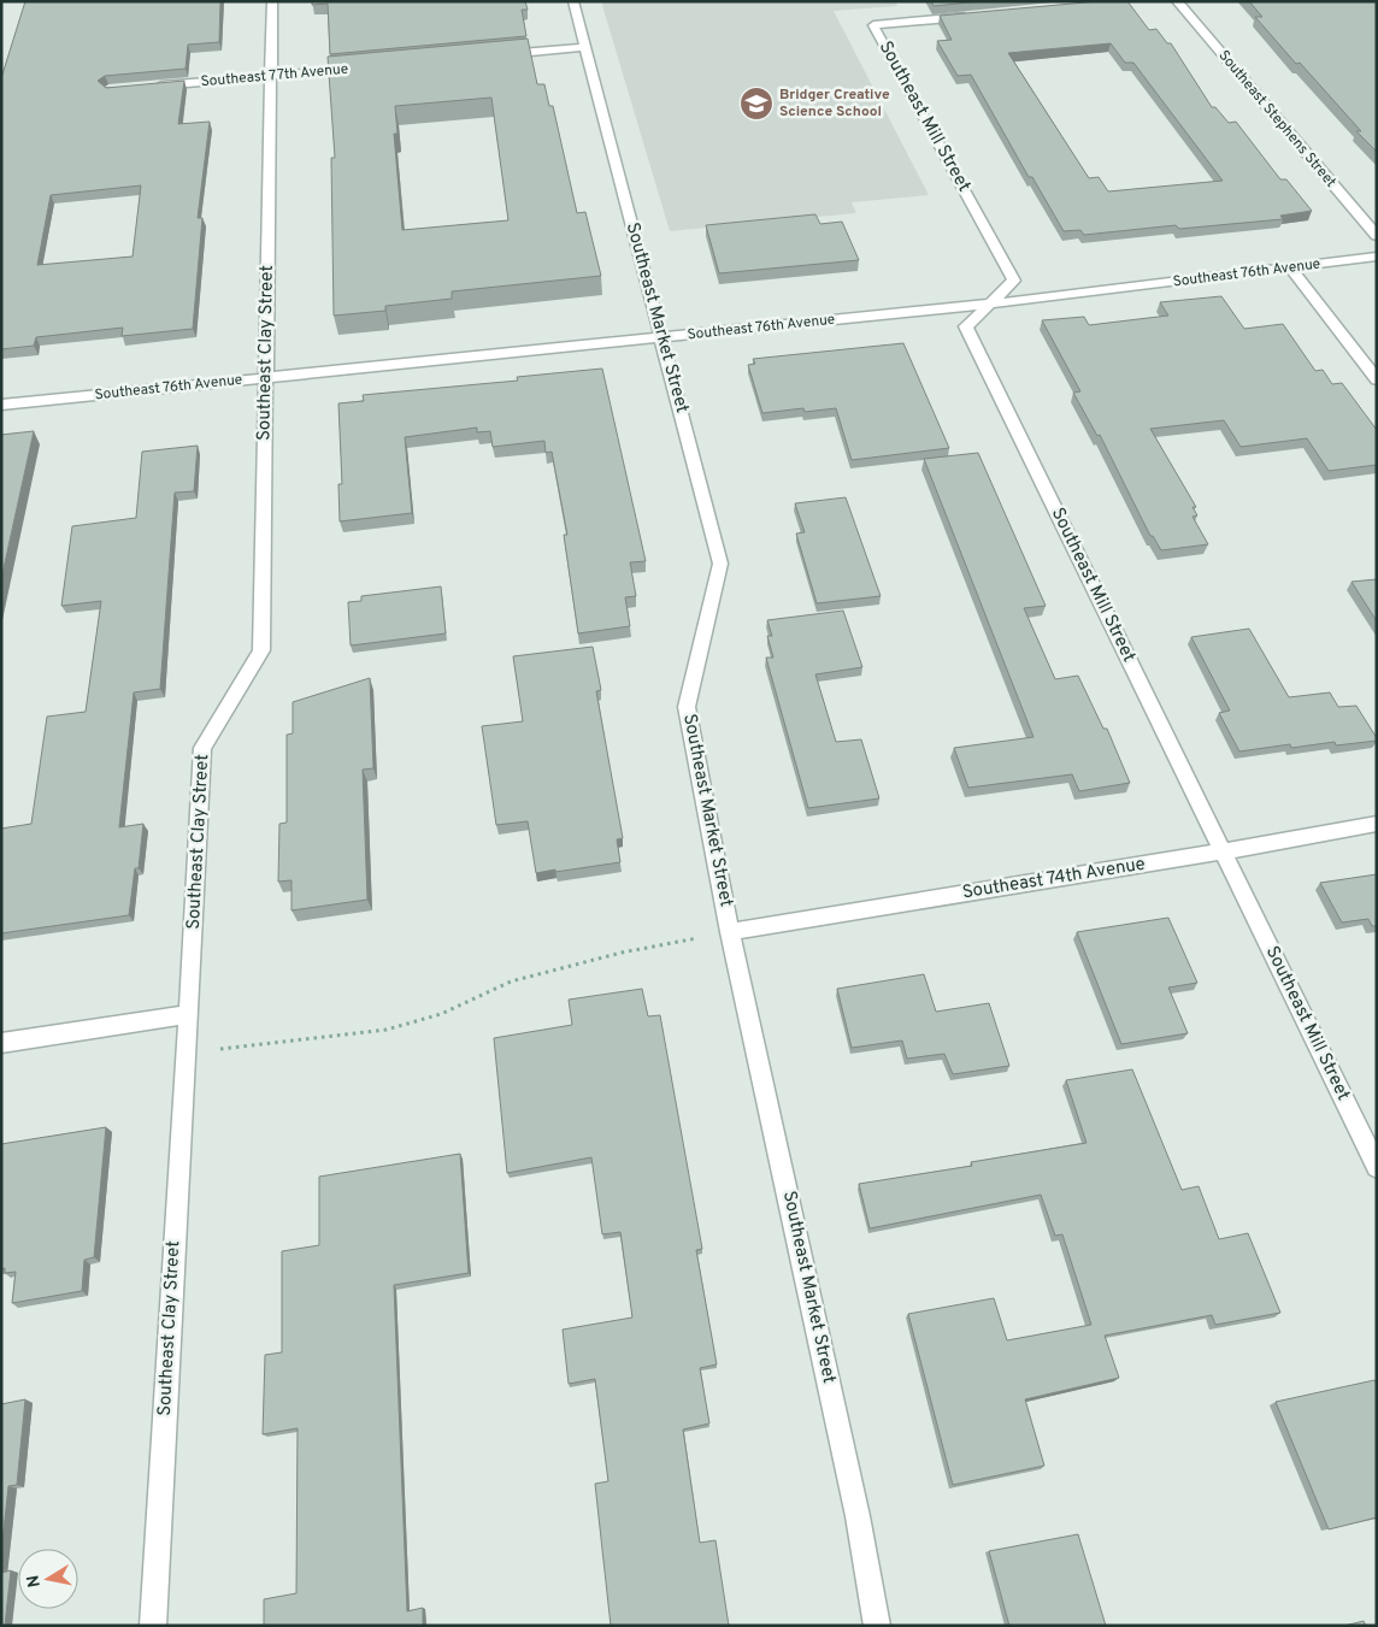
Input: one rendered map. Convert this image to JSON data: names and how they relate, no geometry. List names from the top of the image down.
{
  "streets": {
    "street": [
      "Southeast 77th Avenue",
      "Southeast Mill Street",
      "Southeast Stephens Street",
      "Southeast 76th Avenue",
      "Southeast Market Street",
      "Southeast Clay Street",
      "Southeast 74th Avenue"
    ]
  },
  "crossings": [
    ["Southeast 77th Avenue", "Southeast Clay Street"],
    ["Southeast Mill Street", "Southeast 76th Avenue"],
    ["Southeast Mill Street", "Southeast 74th Avenue"],
    ["Southeast 76th Avenue", "Southeast Market Street"],
    ["Southeast 76th Avenue", "Southeast Clay Street"],
    ["Southeast Market Street", "Southeast 74th Avenue"]
  ],
  "places": {
    "school or university": ["Bridger Creative Science School"]
  },
  "north": "left"
}
